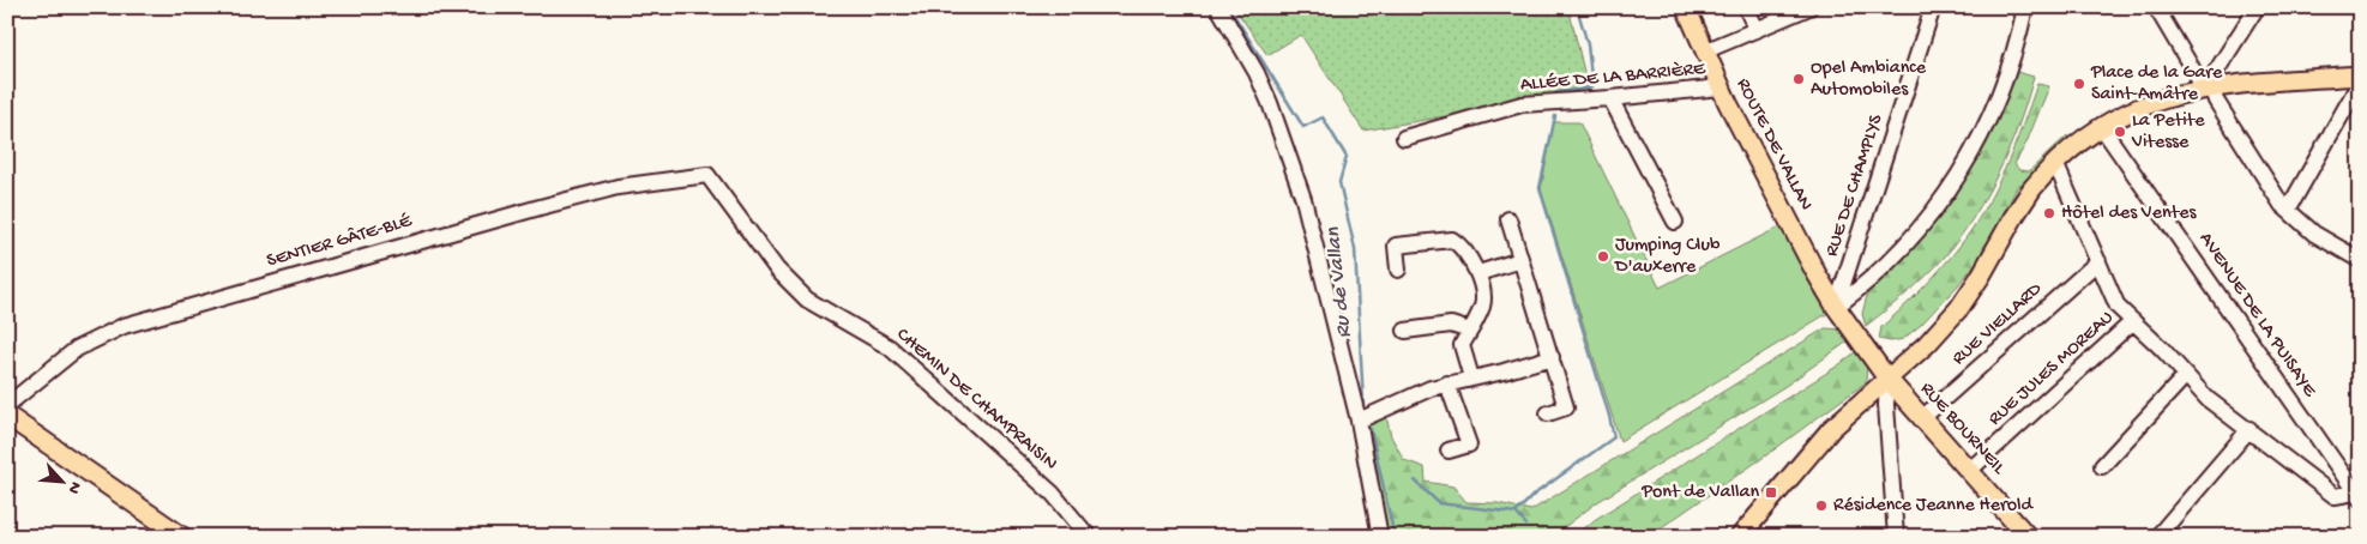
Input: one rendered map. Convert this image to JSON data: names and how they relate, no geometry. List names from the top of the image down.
{
  "streets": {
    "main road": ["ROUTE DE VALLAN", "RUE BOURNEIL"],
    "street": [
      "ALLÉE DE LA BARRIÈRE",
      "RUE DE CHAMPLYS",
      "SENTIER GÂTE-BLÉ",
      "AVENUE DE LA PUISAYE",
      "RUE VIELLARD",
      "RUE JULES MOREAU",
      "CHEMIN DE CHAMPRAISIN"
    ]
  },
  "crossings": [
    ["ALLÉE DE LA BARRIÈRE", "ROUTE DE VALLAN"],
    ["ROUTE DE VALLAN", "RUE DE CHAMPLYS"],
    ["ROUTE DE VALLAN", "RUE BOURNEIL"],
    ["SENTIER GÂTE-BLÉ", "CHEMIN DE CHAMPRAISIN"],
    ["RUE VIELLARD", "RUE BOURNEIL"],
    ["RUE JULES MOREAU", "RUE BOURNEIL"]
  ],
  "water": ["Ru de Vallan"],
  "places": {
    "other": [
      "Opel Ambiance Automobiles",
      "Place de la Gare Saint-Amâtre",
      "La Petite Vitesse",
      "Hôtel des Ventes",
      "Jumping Club D'auxerre",
      "Résidence Jeanne Herold"
    ],
    "transit": ["Pont de Vallan"]
  },
  "north": "bottom right"
}
